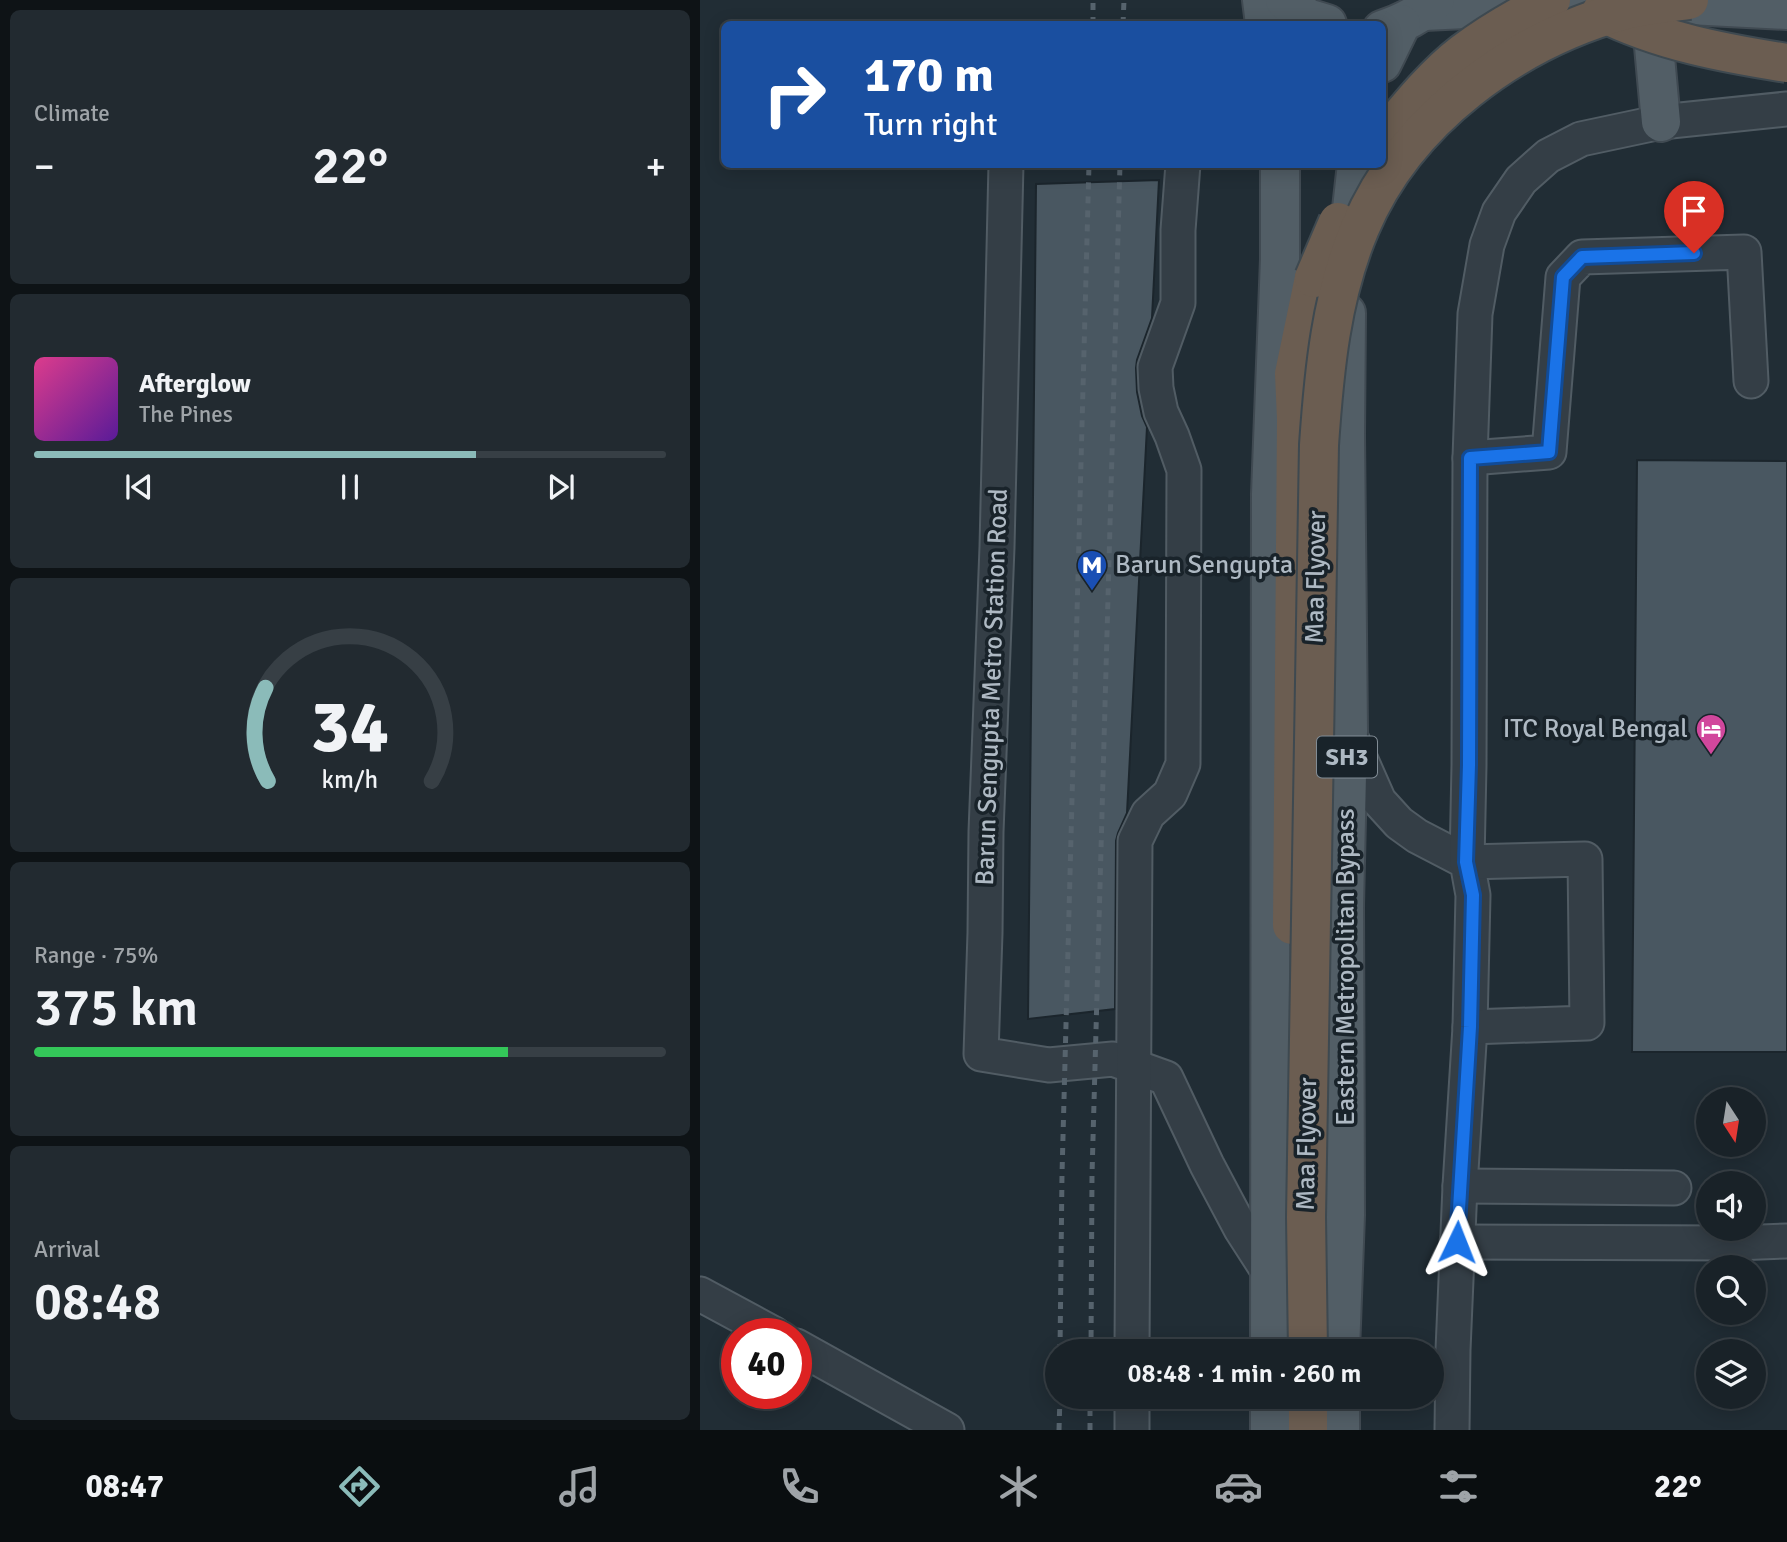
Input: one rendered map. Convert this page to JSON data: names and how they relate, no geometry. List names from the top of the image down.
{
  "streets": {
    "highway": ["Maa Flyover"],
    "main road": ["SH3", "Eastern Metropolitan Bypass"],
    "street": ["Barun Sengupta Metro Station Road"]
  },
  "places": {
    "metro station": ["Barun Sengupta"],
    "hotel": ["ITC Royal Bengal"]
  },
  "north": "bottom",
  "page": {
    "tile": [
      "Climate",
      ["Range · 75%", "375 km"],
      ["Arrival", "08:48"]
    ],
    "turn": ["170 m", "Turn right"],
    "heat": ["−", "22°", "+"],
    "song": ["Afterglow", "The Pines"],
    "limit": "40",
    "trip": "08:48 · 1 min · 260 m",
    "tabs": ["08:47", "22°"],
    "gauge": ["34", "km/h"]
  }
}
